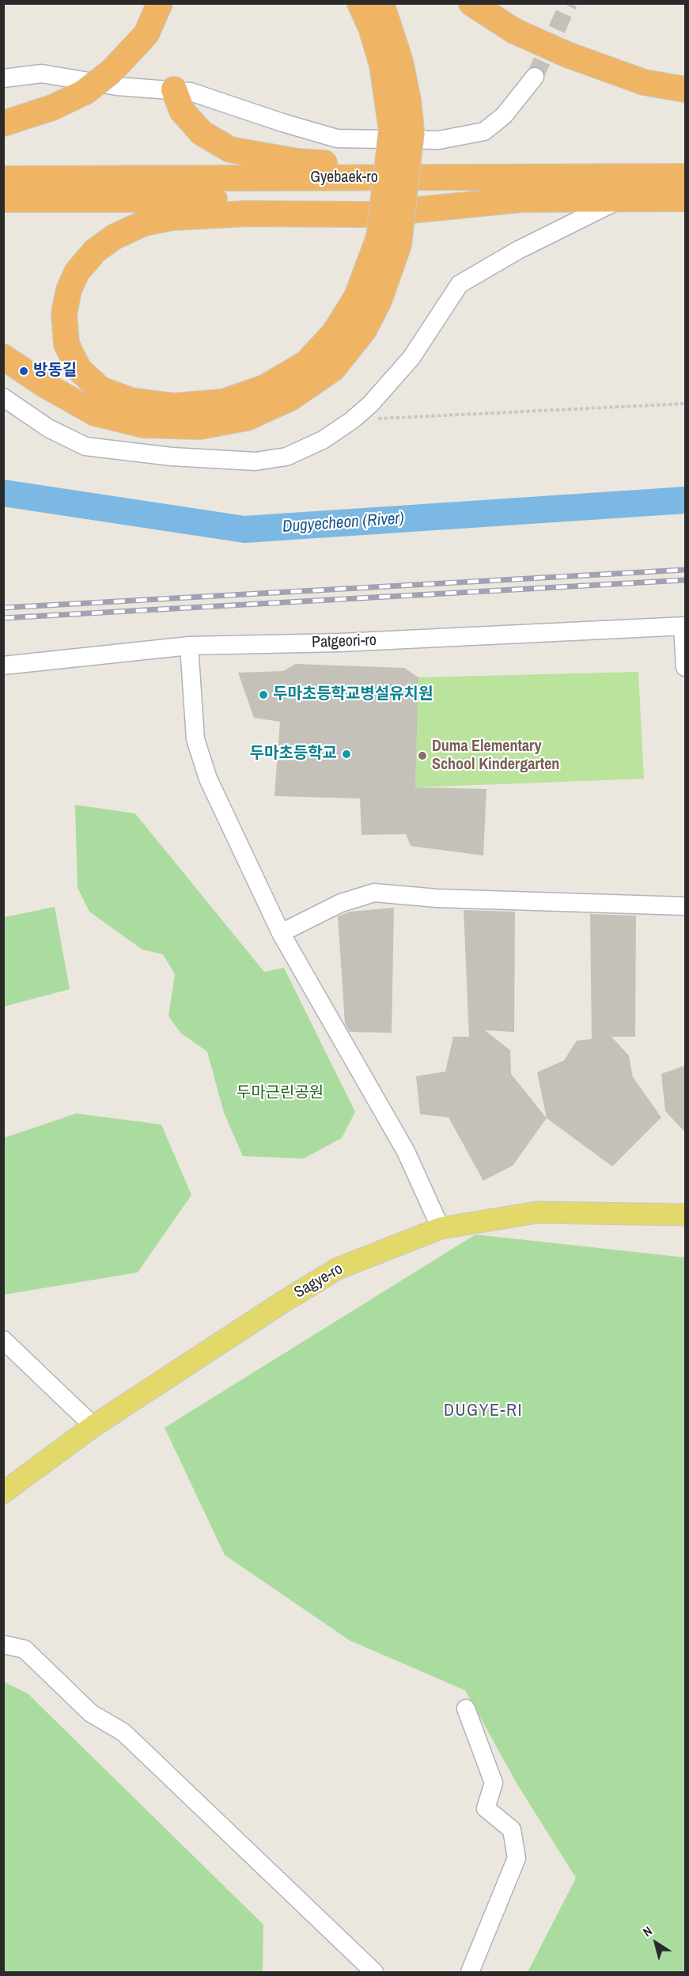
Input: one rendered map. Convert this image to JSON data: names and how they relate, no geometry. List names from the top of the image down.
{
  "streets": {
    "highway": ["Gyebaek-ro"],
    "main road": ["Sagye-ro"],
    "street": ["Patgeori-ro"]
  },
  "districts": ["DUGYE-RI"],
  "water": ["Dugyecheon (River)"],
  "parks": ["두마근린공원"],
  "places": [
    "방동길",
    "두마초등학교병설유치원",
    "두마초등학교",
    "Duma Elementary School Kindergarten"
  ],
  "north": "top left"
}
